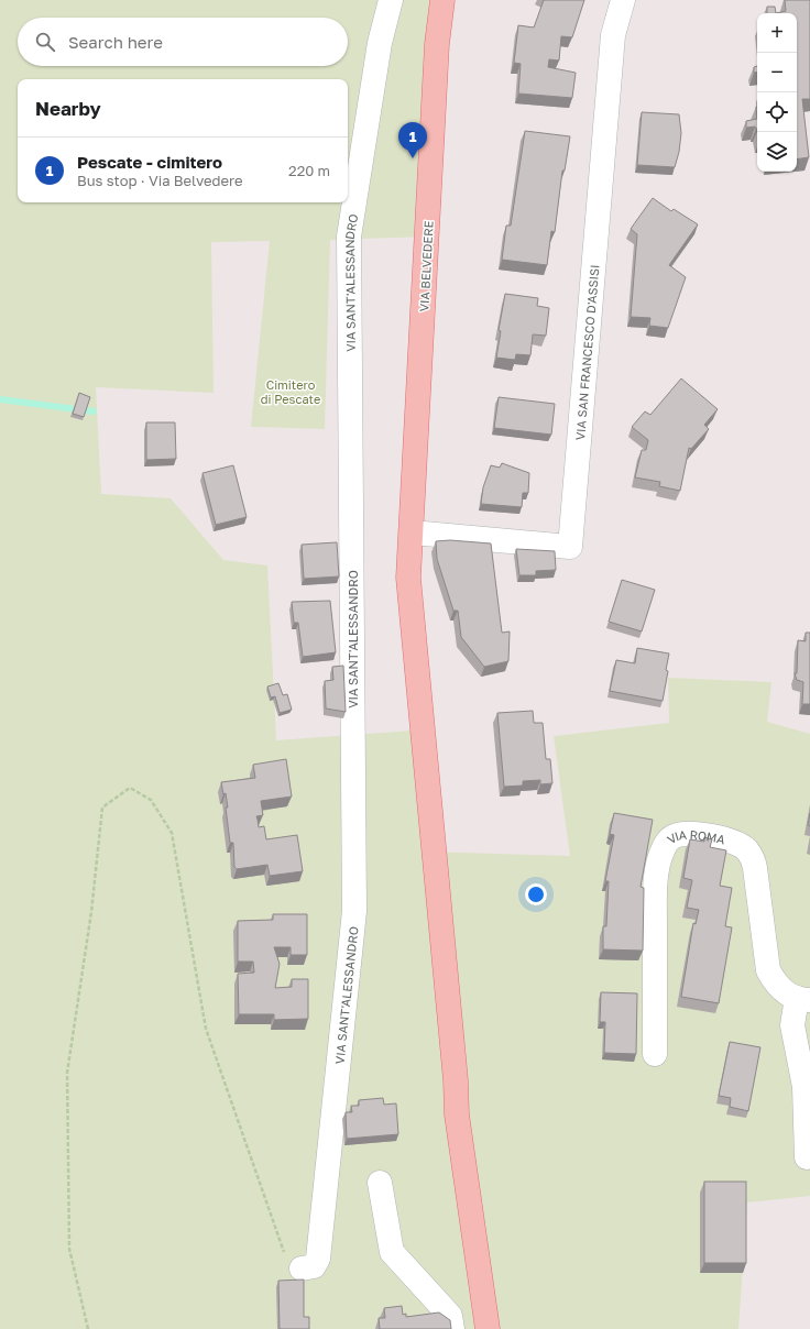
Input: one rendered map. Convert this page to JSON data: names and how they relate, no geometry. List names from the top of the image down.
{
  "streets": {
    "main road": ["VIA BELVEDERE"],
    "street": ["VIA SANT'ALESSANDRO", "VIA SAN FRANCESCO D'ASSISI", "VIA ROMA"]
  },
  "crossings": [
    ["VIA BELVEDERE", "VIA SAN FRANCESCO D'ASSISI"]
  ],
  "parks": ["Cimitero di Pescate"],
  "page": {
    "map_buttons": ["+", "−"],
    "search": "Search here",
    "heading": "Nearby",
    "pins": "1",
    "list": [
      {
        "mark": "1",
        "name": "Pescate - cimitero",
        "note": "Bus stop · Via Belvedere",
        "value": "220 m"
      }
    ]
  }
}
